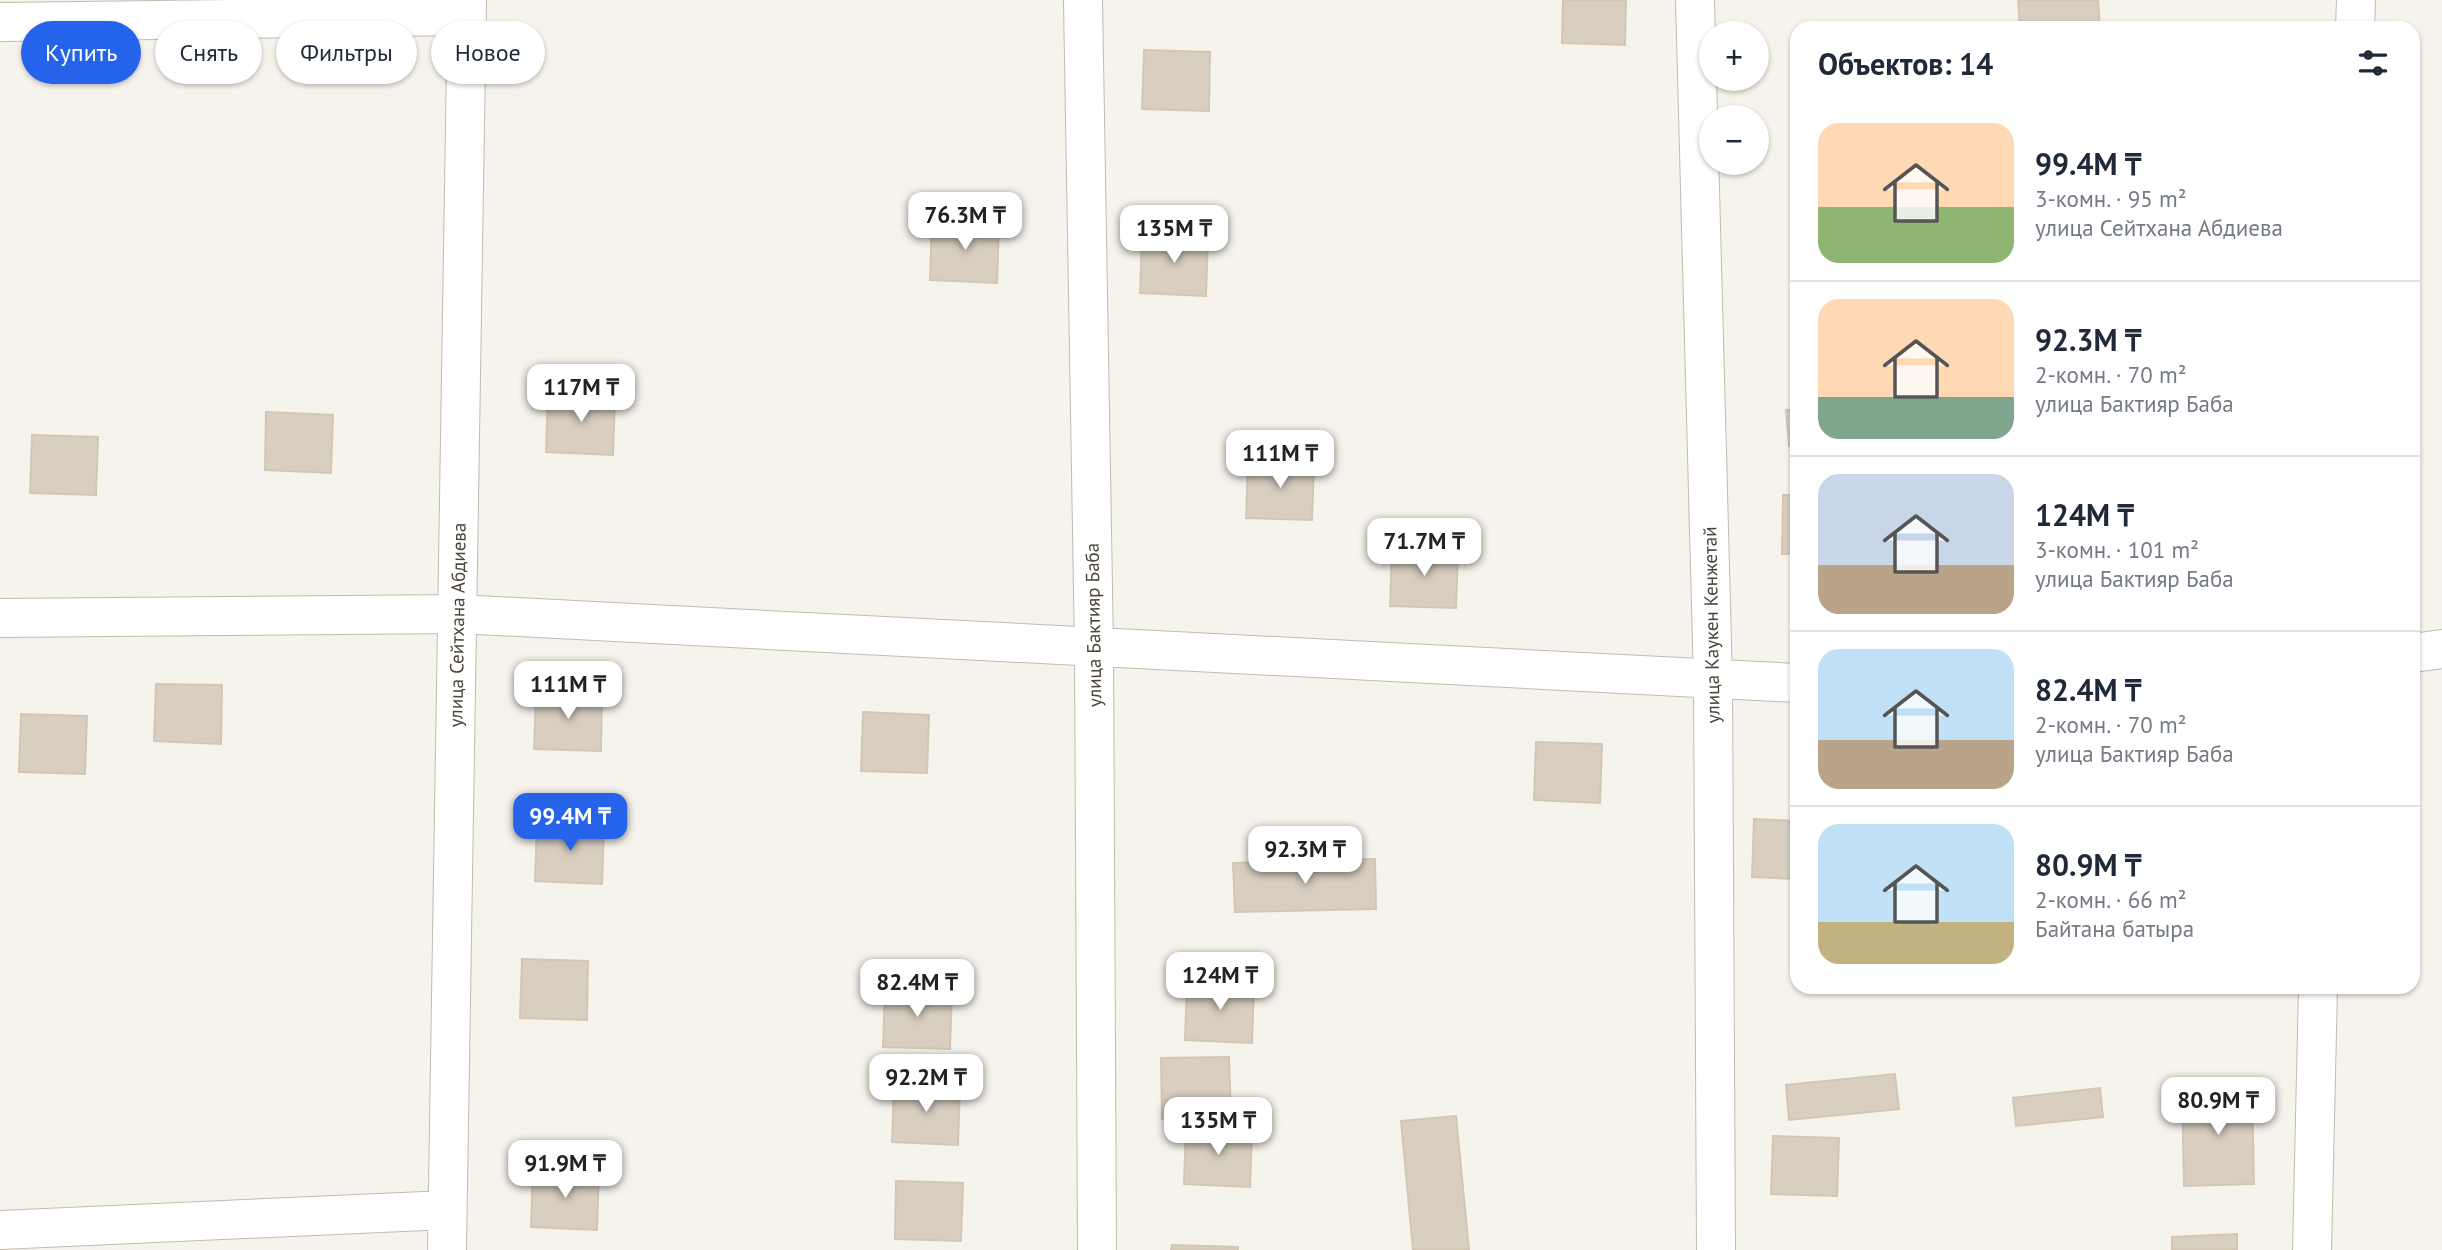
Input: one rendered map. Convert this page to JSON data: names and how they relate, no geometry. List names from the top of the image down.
{
  "streets": {
    "street": ["улица Сейтхана Абдиева", "улица Бактияр Баба", "улица Каукен Кенжетай"]
  },
  "page": {
    "map_buttons": ["+", "−"],
    "chip": [
      "Купить",
      "Снять",
      "Фильтры",
      "Новое"
    ],
    "heading": "Объектов: 14",
    "list": [
      {
        "name": "99.4M ₸",
        "note": "3-комн. · 95 m² · улица Сейтхана Абдиева"
      },
      {
        "name": "92.3M ₸",
        "note": "2-комн. · 70 m² · улица Бактияр Баба"
      },
      {
        "name": "124M ₸",
        "note": "3-комн. · 101 m² · улица Бактияр Баба"
      },
      {
        "name": "82.4M ₸",
        "note": "2-комн. · 70 m² · улица Бактияр Баба"
      },
      {
        "name": "80.9M ₸",
        "note": "2-комн. · 66 m² · Байтана батыра"
      }
    ],
    "price": [
      "76.3M ₸",
      "135M ₸",
      "117M ₸",
      "111M ₸",
      "71.7M ₸",
      "111M ₸",
      "99.4M ₸",
      "92.3M ₸",
      "124M ₸",
      "82.4M ₸",
      "92.2M ₸",
      "80.9M ₸",
      "135M ₸",
      "91.9M ₸"
    ]
  }
}
